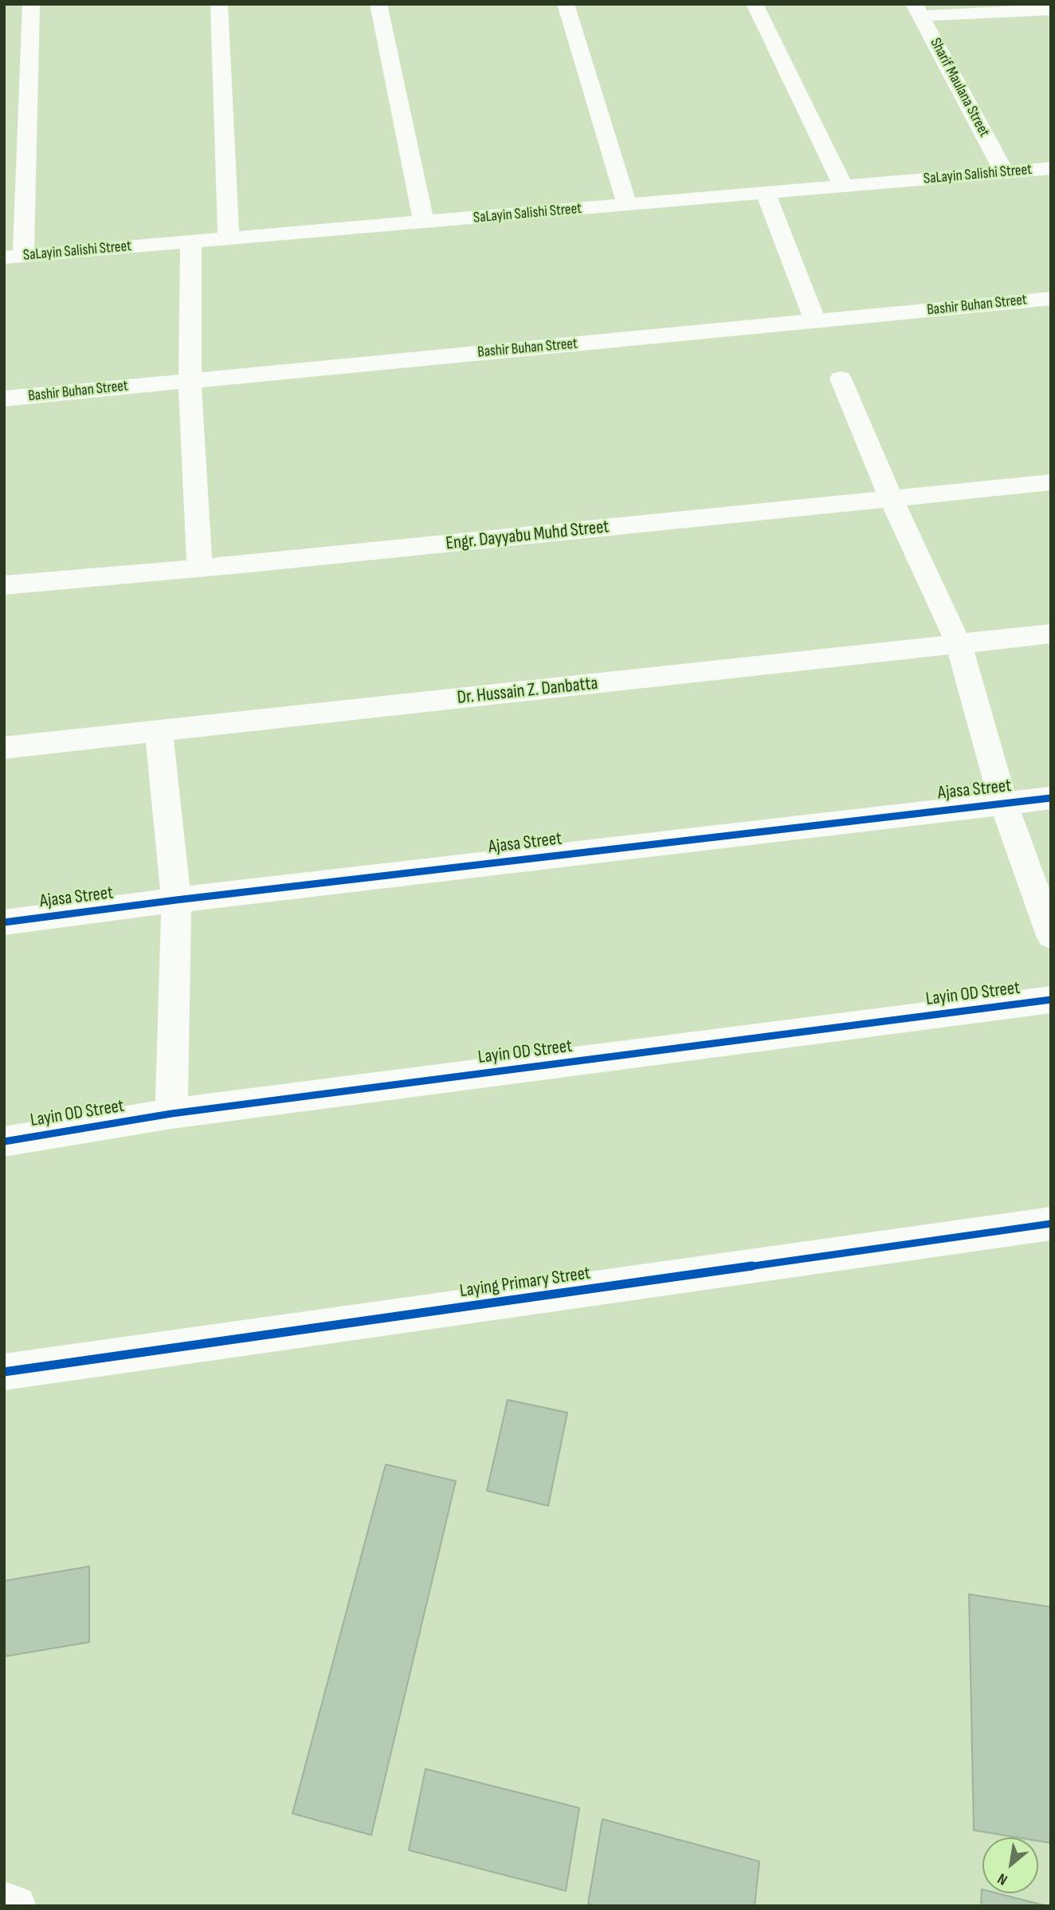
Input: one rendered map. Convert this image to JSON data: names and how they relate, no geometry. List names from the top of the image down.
{
  "streets": {
    "street": [
      "Sharif Maulana Street",
      "SaLayin Salishi Street",
      "Bashir Buhan Street",
      "Engr. Dayyabu Muhd Street",
      "Dr. Hussain Z. Danbatta",
      "Ajasa Street",
      "Layin OD Street",
      "Laying Primary Street"
    ]
  },
  "crossings": [
    ["Sharif Maulana Street", "SaLayin Salishi Street"]
  ],
  "north": "bottom left"
}
